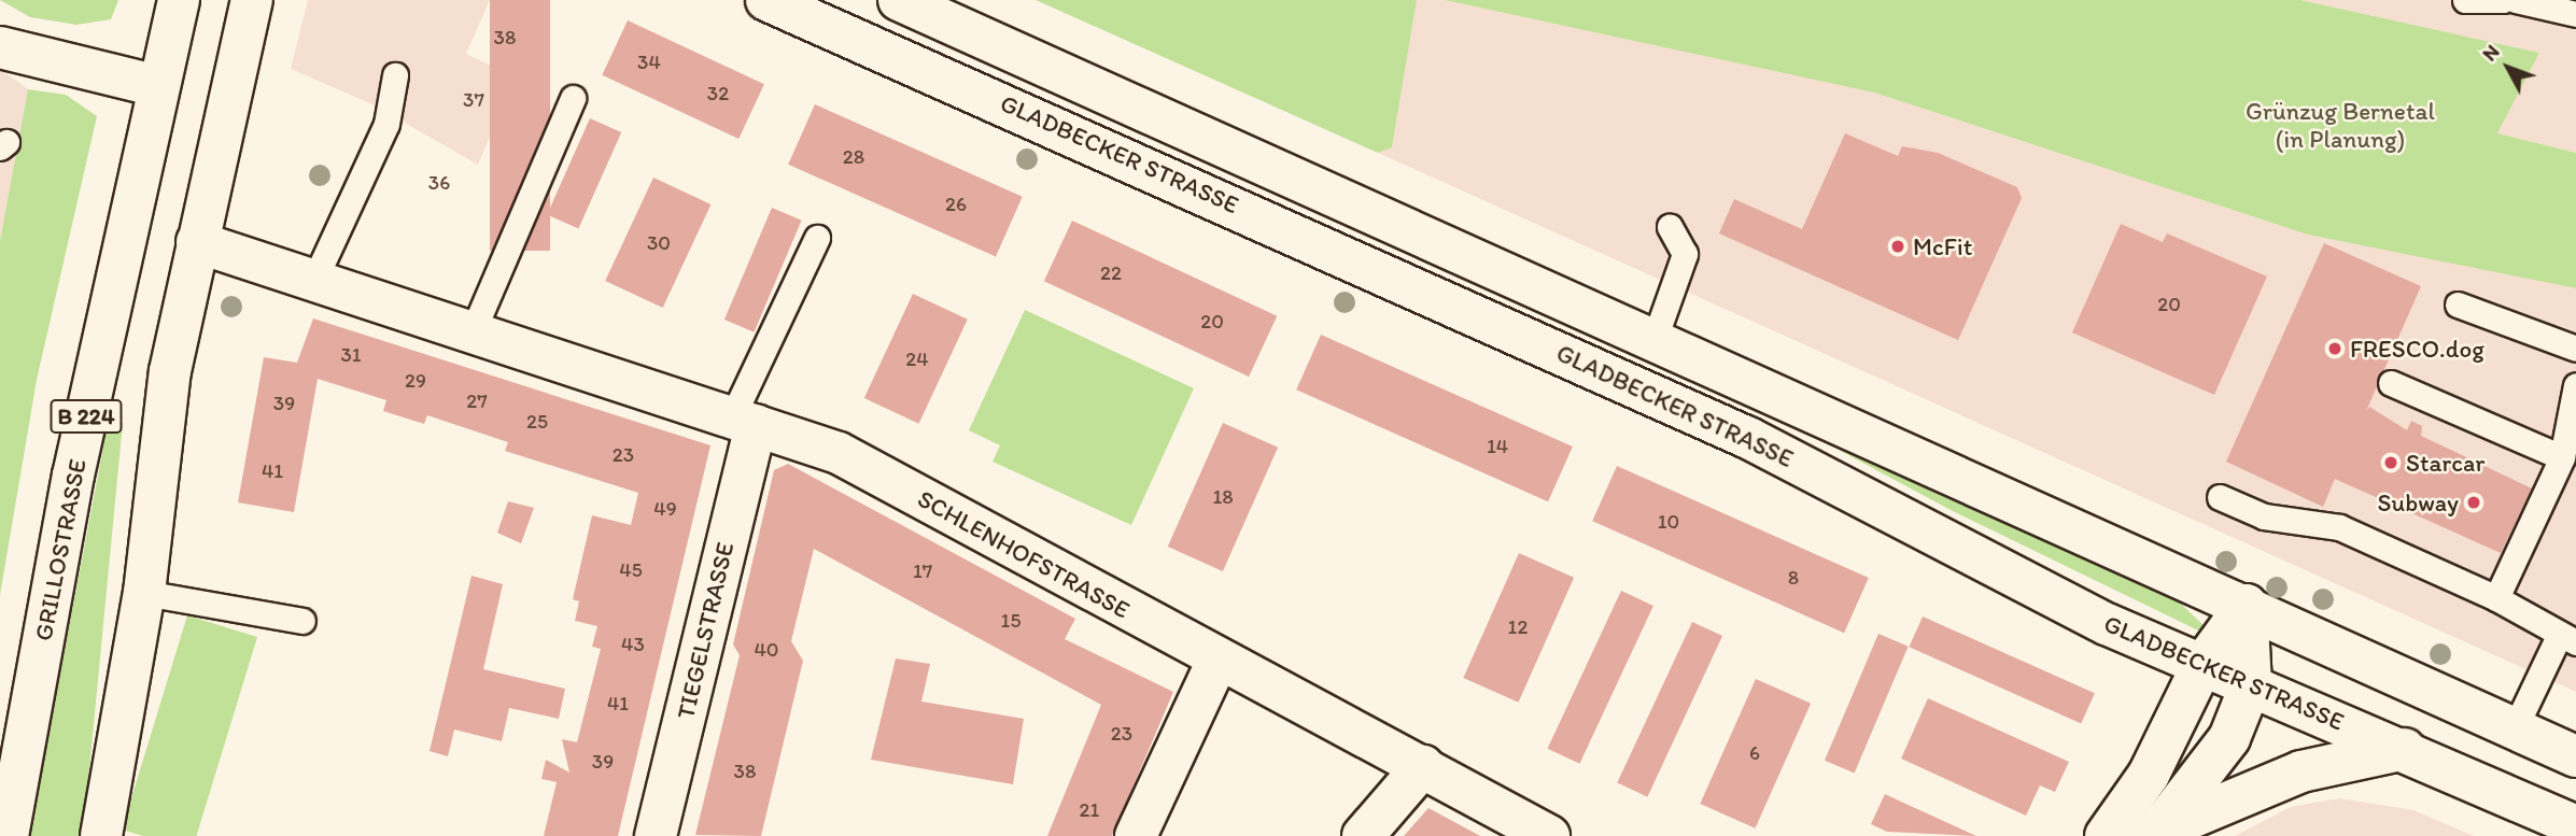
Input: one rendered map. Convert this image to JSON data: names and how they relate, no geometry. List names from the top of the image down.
{
  "streets": {
    "main road": [
      "GLADBECKER STRASSE",
      "B 224",
      "GRILLOSTRASSE",
      "SCHLENHOFSTRASSE",
      "TIEGELSTRASSE"
    ]
  },
  "crossings": [
    ["SCHLENHOFSTRASSE", "TIEGELSTRASSE"]
  ],
  "parks": ["Grünzug Bernetal (in Planung)"],
  "places": [
    "McFit",
    "FRESCO.dog",
    "Starcar",
    "Subway"
  ],
  "house_numbers": [
    "38",
    "34",
    "32",
    "37",
    "28",
    "36",
    "26",
    "30",
    "22",
    "20",
    "20",
    "31",
    "24",
    "29",
    "27",
    "39",
    "25",
    "14",
    "23",
    "41",
    "18",
    "49",
    "10",
    "45",
    "17",
    "8",
    "15",
    "12",
    "43",
    "40",
    "41",
    "23",
    "6",
    "39",
    "38",
    "21"
  ],
  "north": "top left"
}
